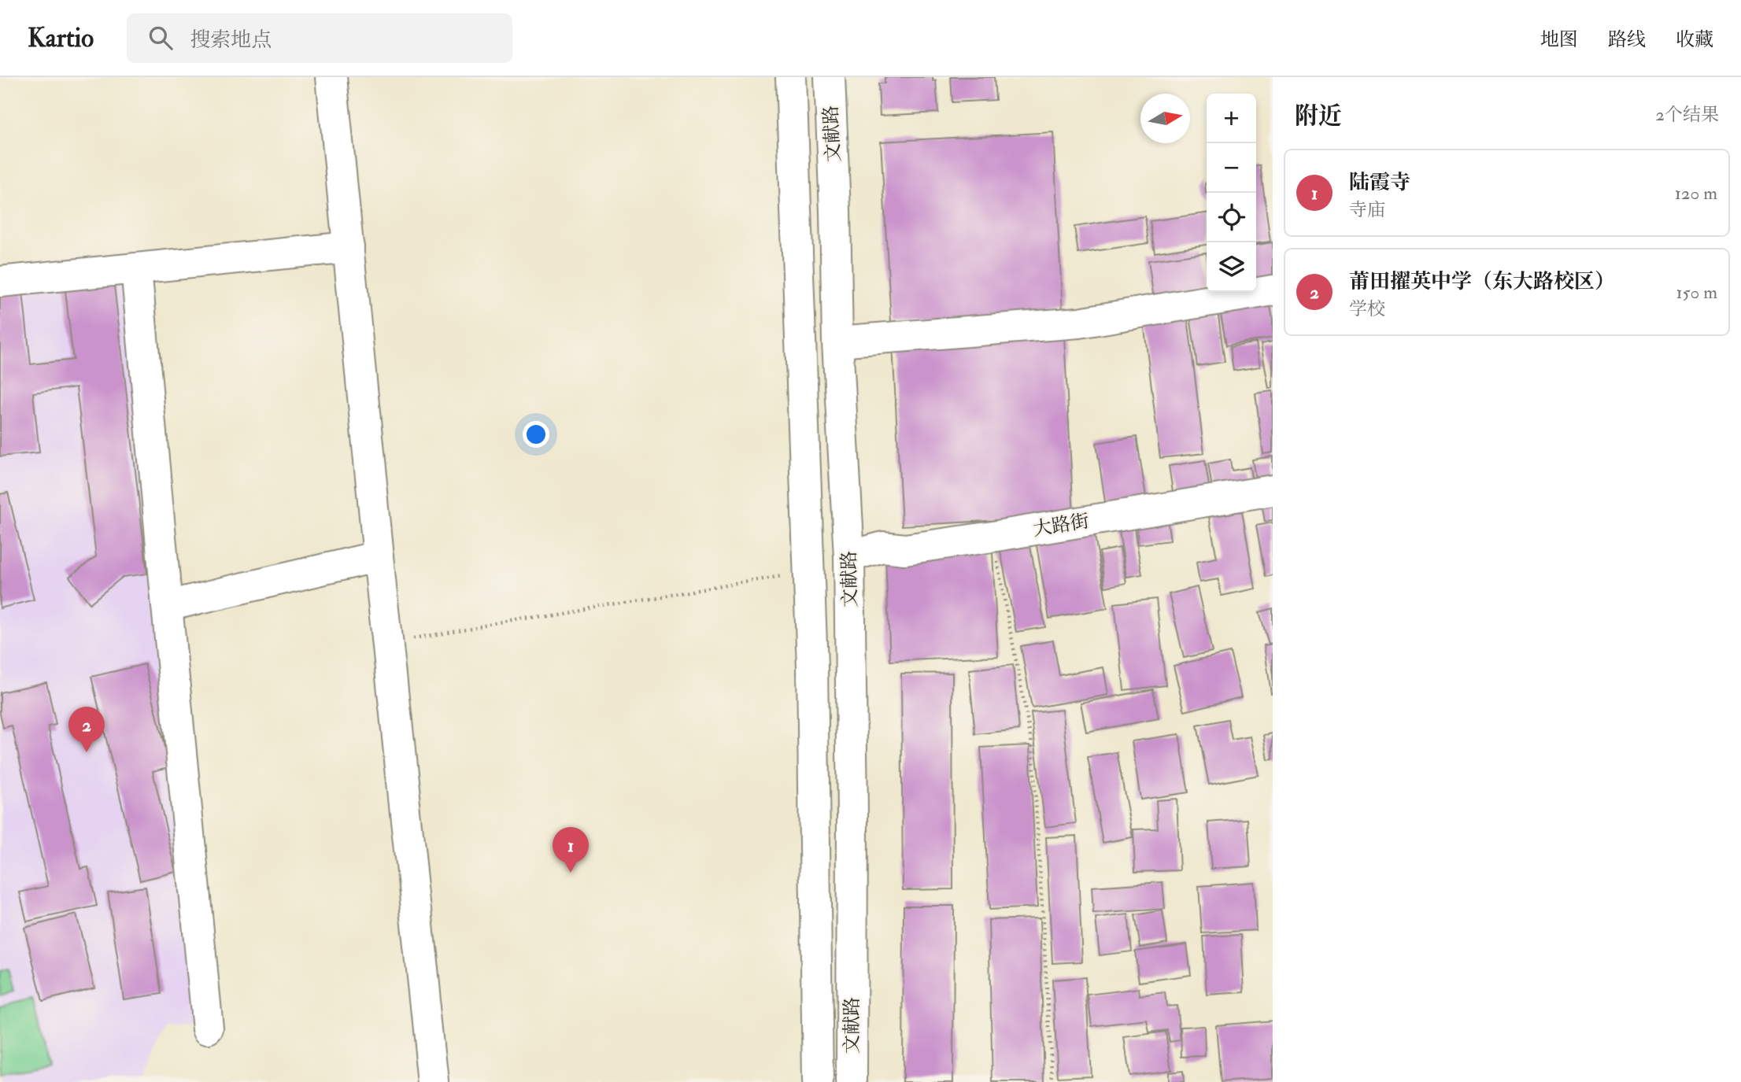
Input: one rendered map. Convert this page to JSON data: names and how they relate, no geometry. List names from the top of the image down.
{
  "streets": {
    "main road": ["文献路", "大路街"]
  },
  "crossings": [
    ["文献路", "大路街"]
  ],
  "north": "right",
  "page": {
    "header": "Kartio",
    "search": "搜索地点",
    "nav": ["地图", "路线", "收藏"],
    "heading": ["附近", "2个结果"],
    "map_buttons": ["+", "−"],
    "list": [
      {
        "mark": "1",
        "name": "陆霞寺",
        "note": "寺庙",
        "value": "120 m"
      },
      {
        "mark": "2",
        "name": "莆田擢英中学（东大路校区）",
        "note": "学校",
        "value": "150 m"
      }
    ],
    "pins": ["2", "1"]
  }
}
